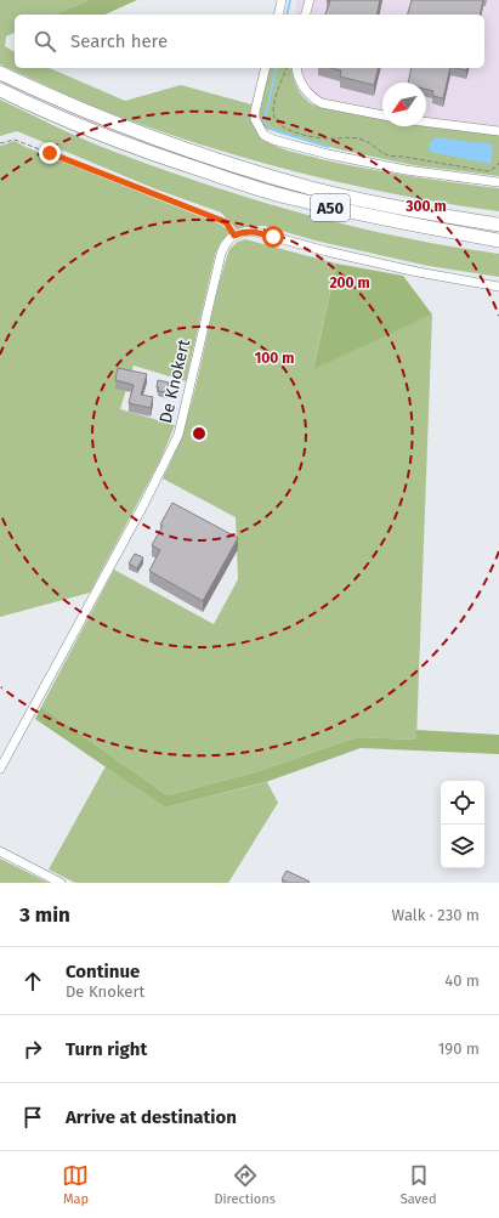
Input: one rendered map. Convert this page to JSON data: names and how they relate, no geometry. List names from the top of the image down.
{
  "streets": {
    "highway": ["A50"],
    "street": ["De Knokert"]
  },
  "north": "bottom left",
  "page": {
    "search": "Search here",
    "heading": ["3 min", "Walk · 230 m"],
    "list": [
      ["Continue", "De Knokert", "40 m"],
      ["Turn right", "190 m"],
      "Arrive at destination"
    ],
    "nav": ["Map", "Directions", "Saved"]
  },
  "rings": ["300 m", "200 m", "100 m"]
}
